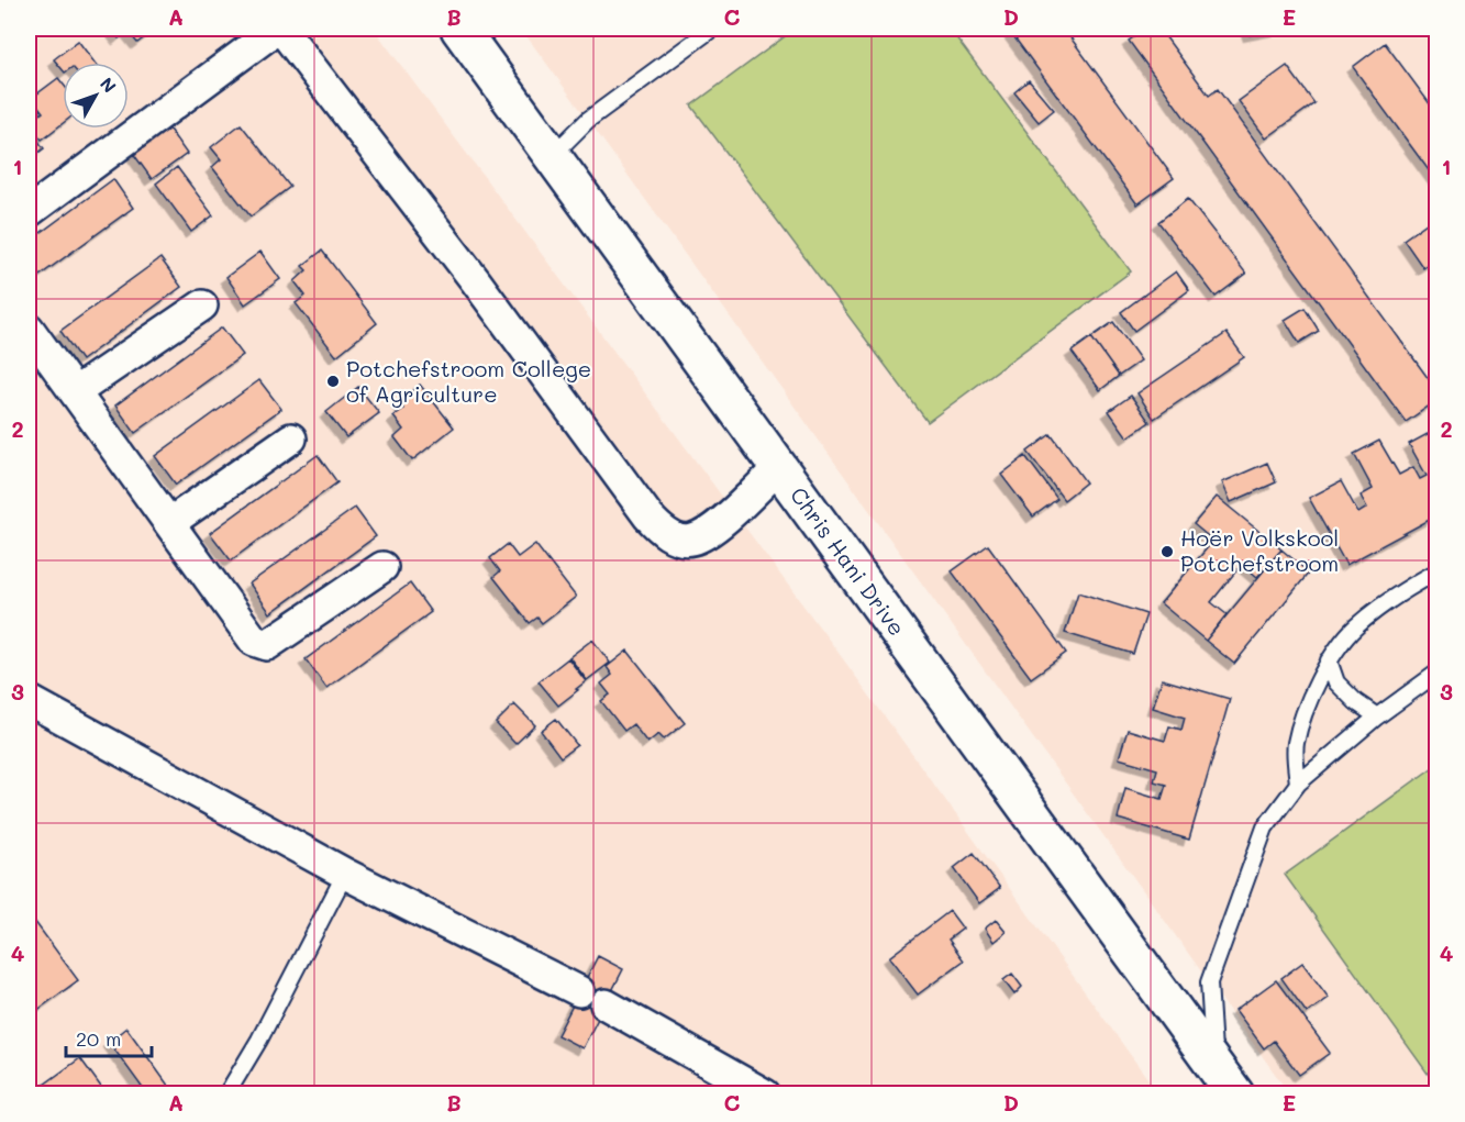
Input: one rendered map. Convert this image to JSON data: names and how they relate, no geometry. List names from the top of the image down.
{
  "streets": {
    "street": ["Chris Hani Drive"]
  },
  "places": ["Potchefstroom College of Agriculture", "Hoër Volkskool Potchefstroom"],
  "scale_bar": "20 m",
  "north": "top right",
  "grid": {
    "columns": [
      "A",
      "B",
      "C",
      "D",
      "E"
    ],
    "rows": [
      "1",
      "2",
      "3",
      "4"
    ]
  }
}
